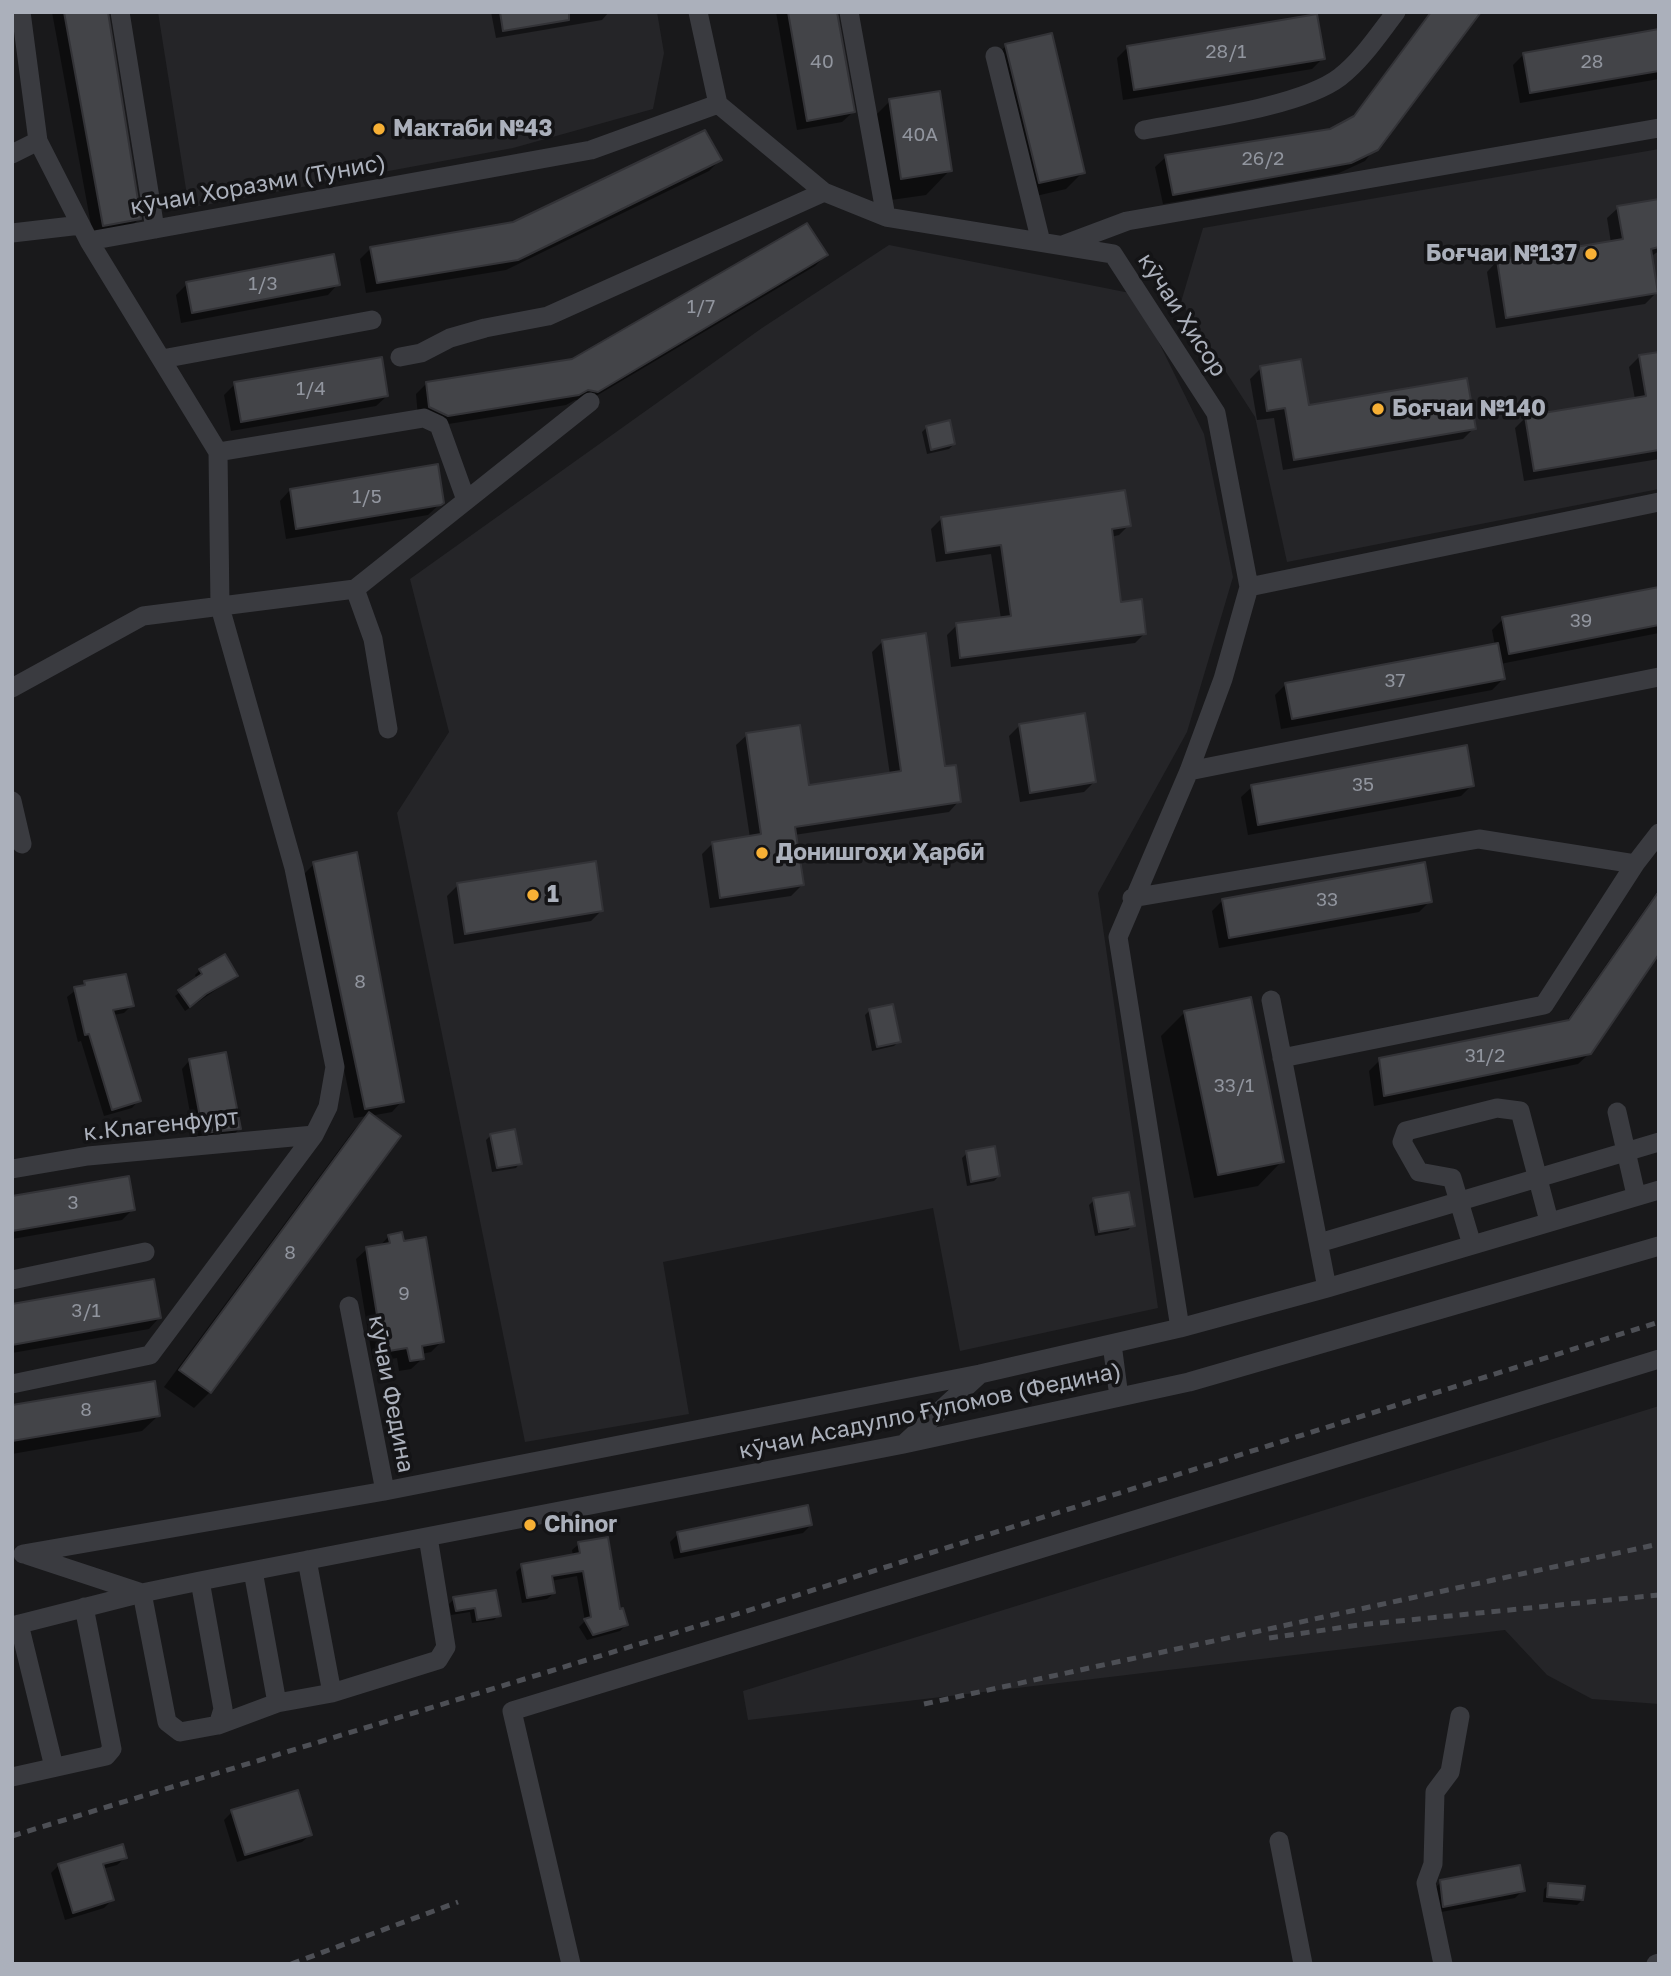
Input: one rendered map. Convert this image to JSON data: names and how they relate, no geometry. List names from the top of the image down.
{
  "streets": {
    "street": [
      "кӯчаи Хоразми (Тунис)",
      "кӯчаи Ҳисор",
      "к.Клагенфурт",
      "кӯчаи Федина",
      "кӯчаи Асадулло Ғуломов (Федина)"
    ]
  },
  "crossings": [
    ["кӯчаи Хоразми (Тунис)", "кӯчаи Ҳисор"]
  ],
  "places": [
    "Мактаби №43",
    "Боғчаи №137",
    "Боғчаи №140",
    "Донишгоҳи Ҳарбӣ",
    "1",
    "Chinor"
  ],
  "house_numbers": [
    "28/1",
    "40",
    "28",
    "40А",
    "26/2",
    "1/3",
    "1/7",
    "1/4",
    "1/5",
    "39",
    "37",
    "35",
    "33",
    "8",
    "31/2",
    "33/1",
    "3",
    "8",
    "9",
    "3/1",
    "8"
  ]
}
